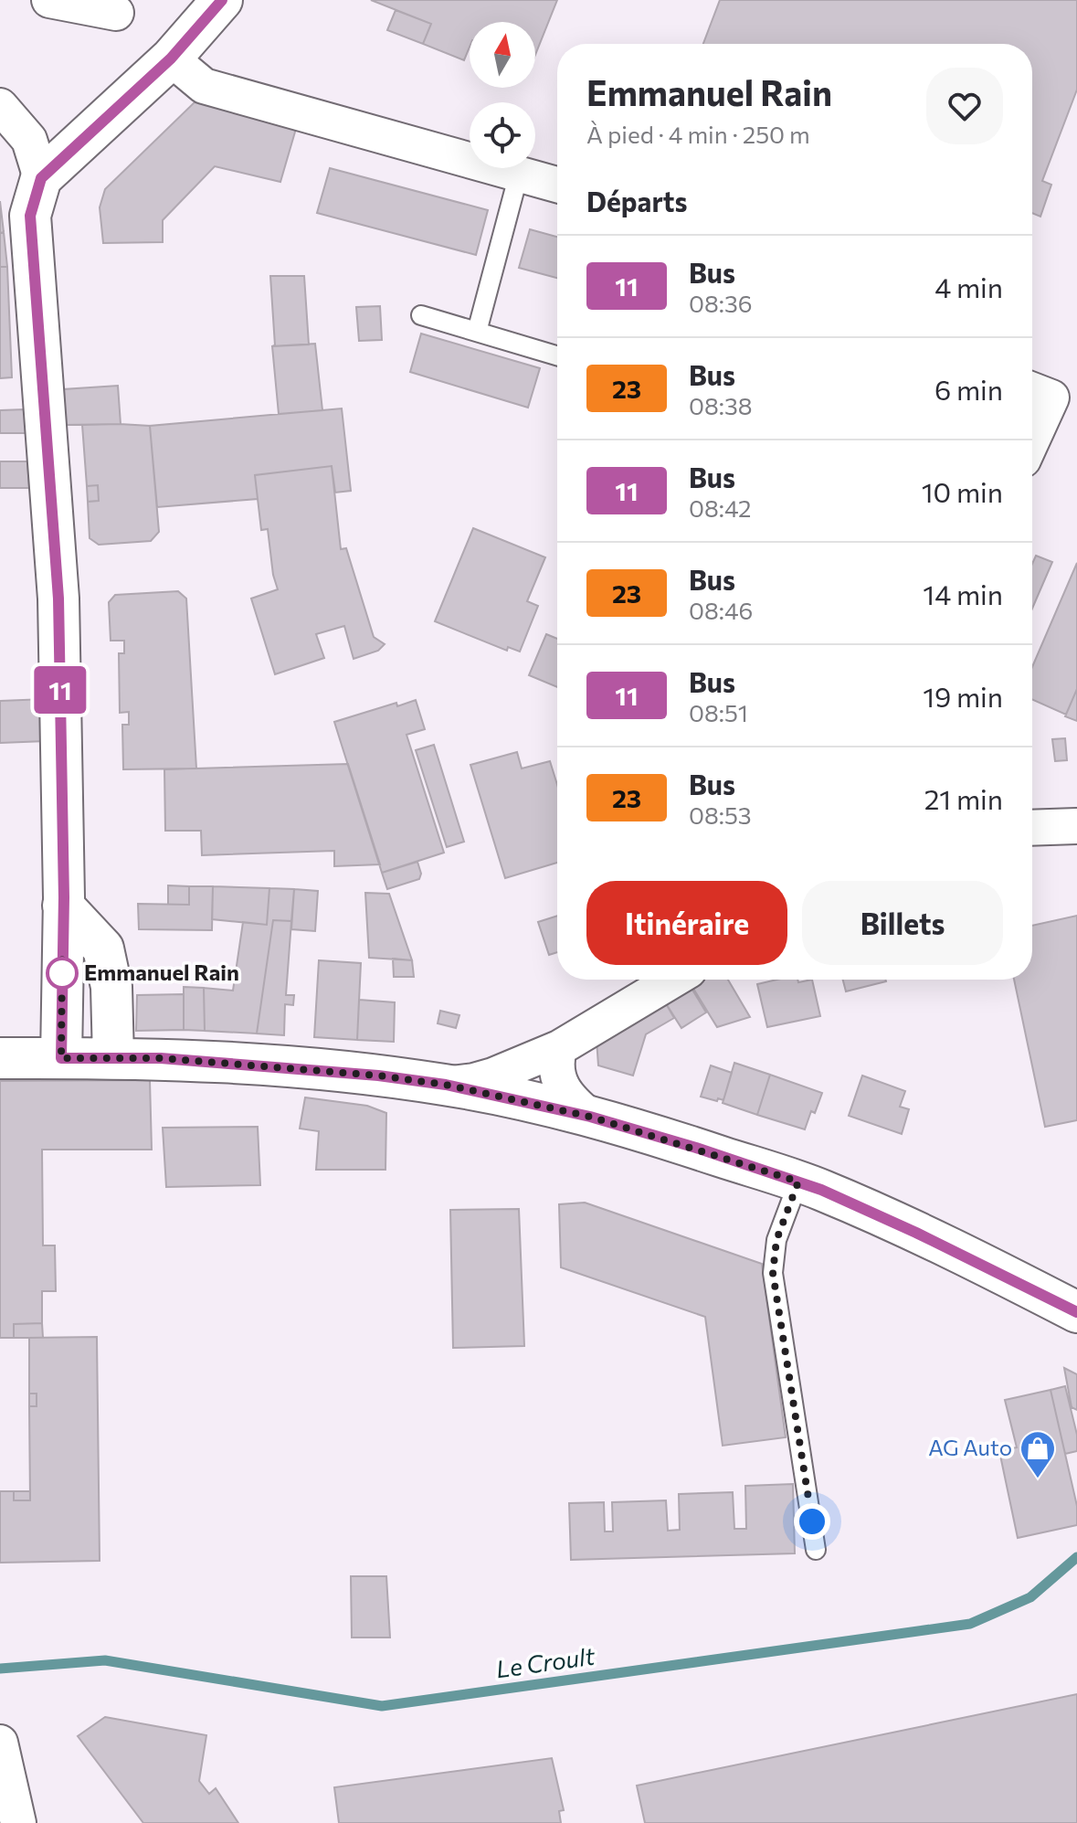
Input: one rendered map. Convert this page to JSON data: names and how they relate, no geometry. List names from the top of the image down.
{
  "water": ["Le Croult"],
  "places": {
    "other": ["Emmanuel Rain"],
    "shop": ["AG Auto"]
  },
  "lines": ["bus line 11"],
  "north": "top",
  "page": {
    "on_map": "11",
    "heading": [
      ["Emmanuel Rain", "À pied · 4 min · 250 m"],
      "Départs"
    ],
    "list": [
      {
        "mark": "11",
        "name": "Bus",
        "note": "08:36",
        "value": "4 min"
      },
      {
        "mark": "23",
        "name": "Bus",
        "note": "08:38",
        "value": "6 min"
      },
      {
        "mark": "11",
        "name": "Bus",
        "note": "08:42",
        "value": "10 min"
      },
      {
        "mark": "23",
        "name": "Bus",
        "note": "08:46",
        "value": "14 min"
      },
      {
        "mark": "11",
        "name": "Bus",
        "note": "08:51",
        "value": "19 min"
      },
      {
        "mark": "23",
        "name": "Bus",
        "note": "08:53",
        "value": "21 min"
      }
    ],
    "buttons": ["Itinéraire", "Billets"]
  }
}
